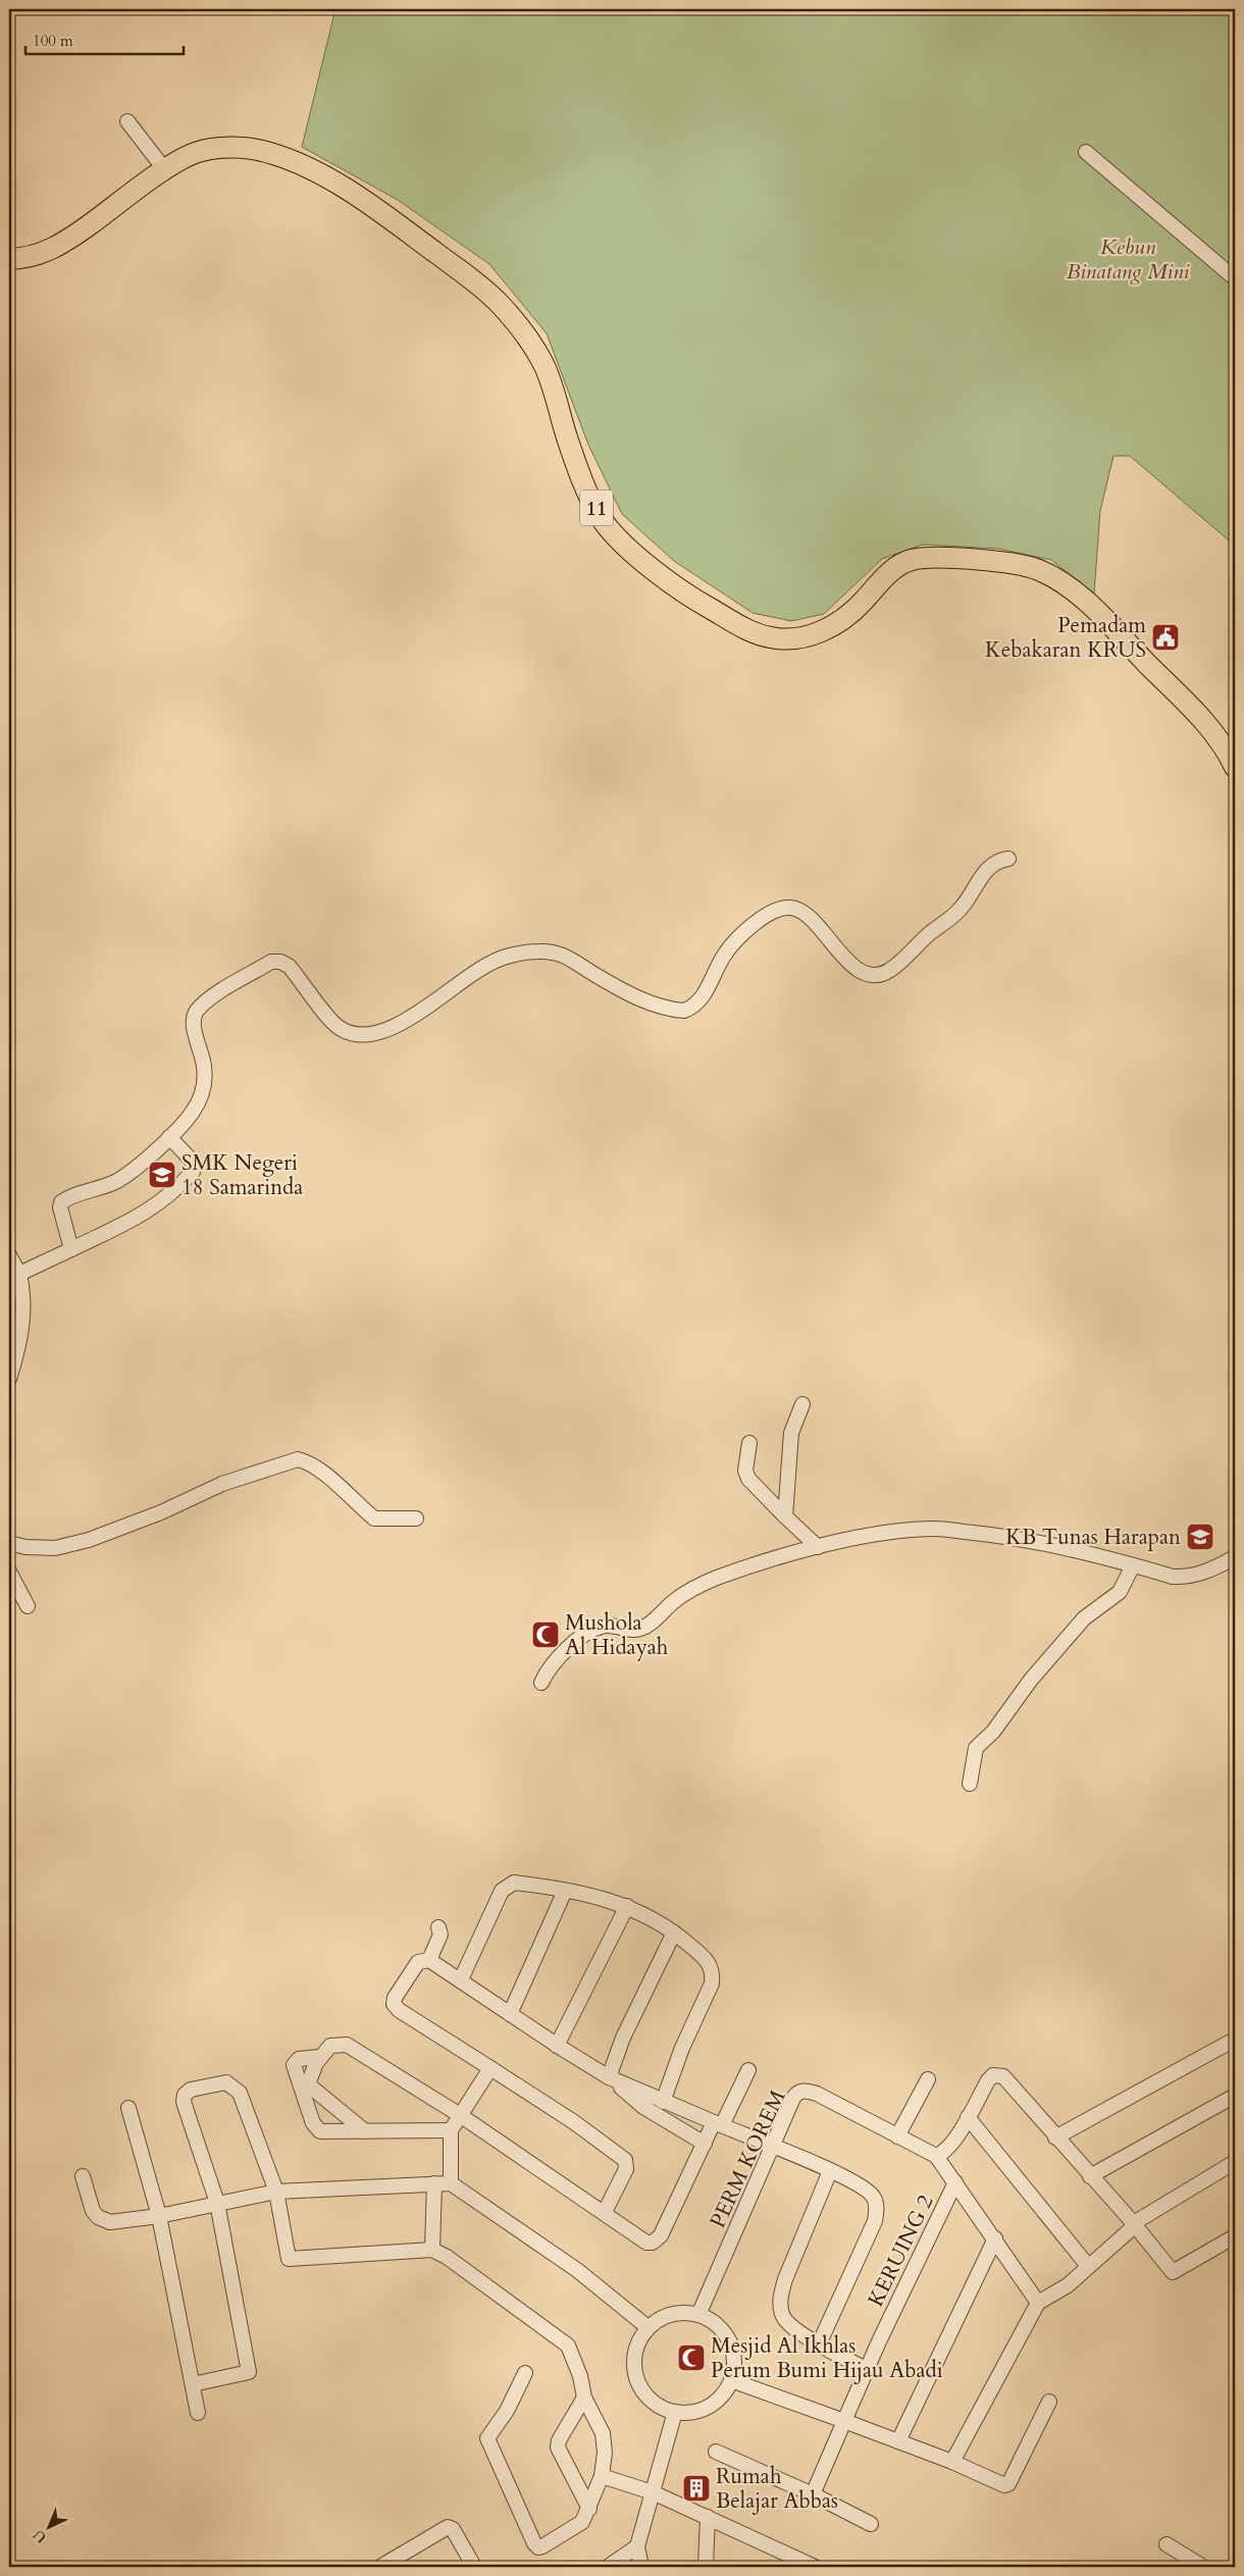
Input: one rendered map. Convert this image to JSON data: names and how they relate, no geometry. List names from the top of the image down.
{
  "streets": {
    "highway": ["11"],
    "street": ["PERM KOREM", "KERUING 2"]
  },
  "parks": ["Kebun Binatang Mini"],
  "places": {
    "public building": ["Pemadam Kebakaran KRUS"],
    "school or university": ["SMK Negeri 18 Samarinda", "KB Tunas Harapan"],
    "mosque": ["Mushola Al Hidayah", "Mesjid Al Ikhlas Perum Bumi Hijau Abadi"],
    "building": ["Rumah Belajar Abbas"]
  },
  "scale_bar": "100 m",
  "north": "bottom left"
}
